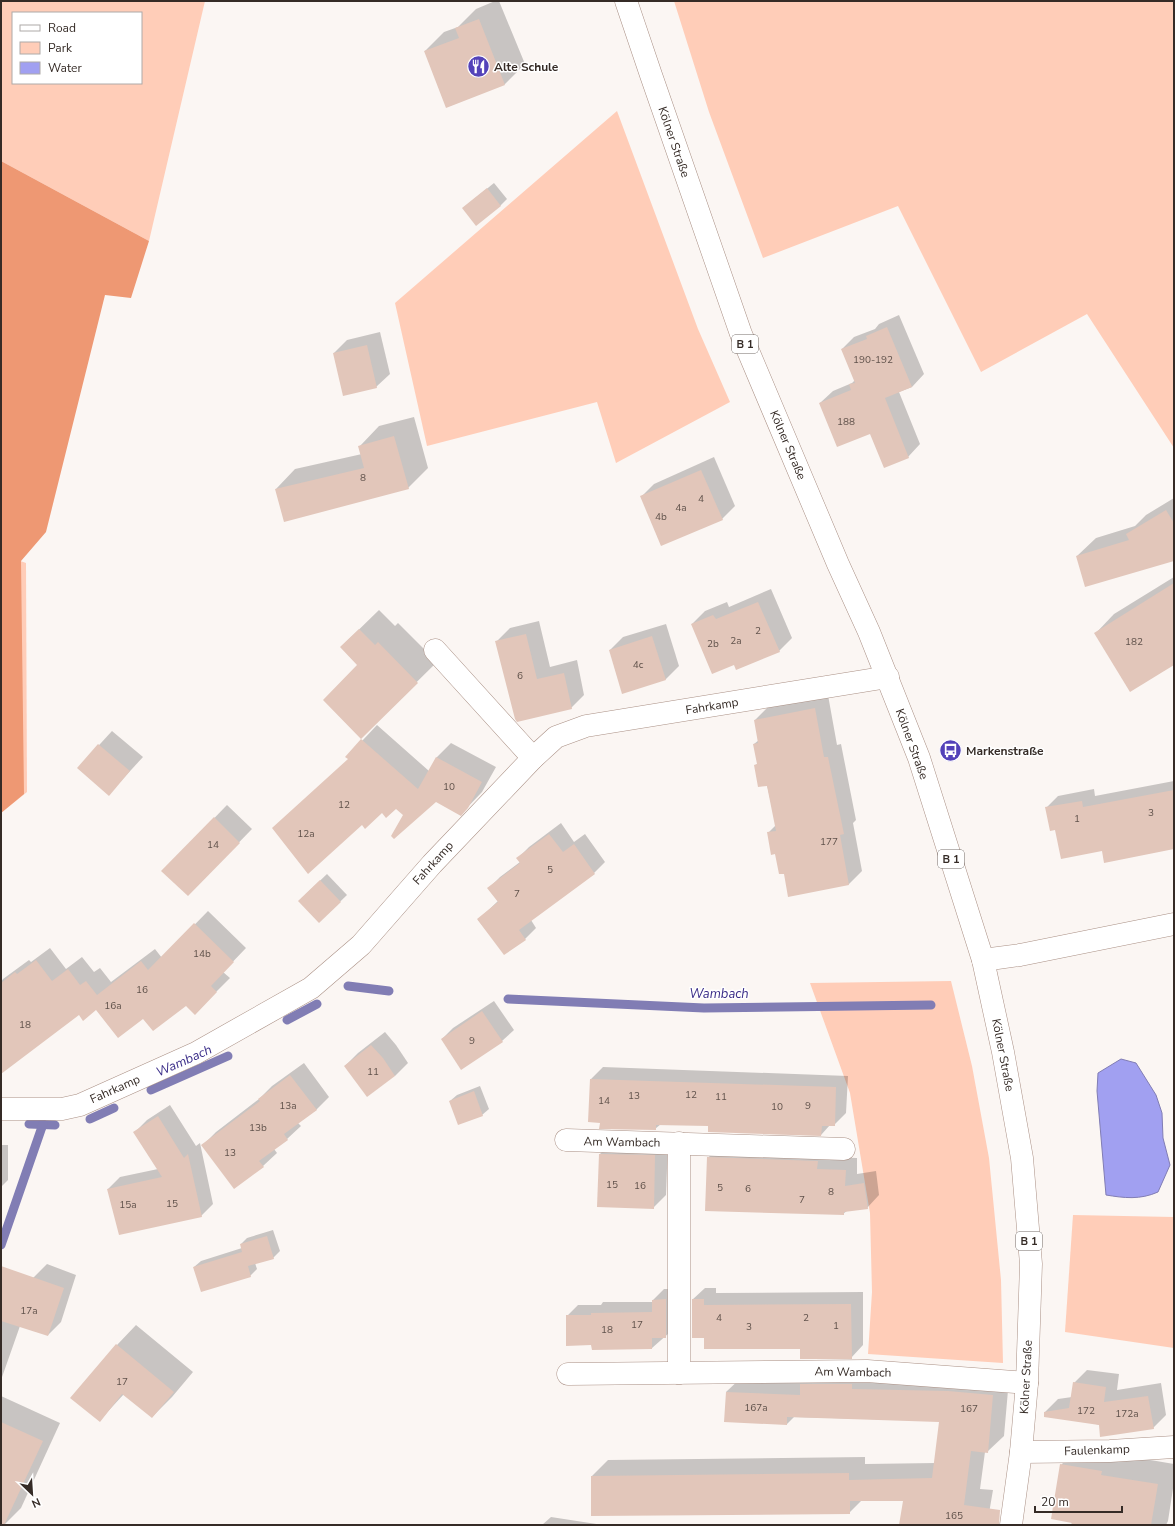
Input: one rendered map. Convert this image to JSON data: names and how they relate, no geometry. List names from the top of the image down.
{
  "streets": {
    "street": [
      "Kölner Straße",
      "B 1",
      "Fahrkamp",
      "Am Wambach",
      "Faulenkamp"
    ]
  },
  "crossings": [
    ["Kölner Straße", "Fahrkamp"],
    ["Kölner Straße", "Am Wambach"],
    ["Kölner Straße", "Faulenkamp"]
  ],
  "water": ["Wambach"],
  "places": {
    "restaurant": ["Alte Schule"],
    "bus stop": ["Markenstraße"]
  },
  "house_numbers": [
    "190-192",
    "188",
    "8",
    "4",
    "4a",
    "4b",
    "2",
    "2a",
    "182",
    "2b",
    "4c",
    "6",
    "10",
    "12",
    "3",
    "1",
    "12a",
    "177",
    "14",
    "5",
    "7",
    "14b",
    "16",
    "16a",
    "18",
    "9",
    "11",
    "12",
    "13",
    "11",
    "14",
    "13a",
    "9",
    "10",
    "13b",
    "13",
    "15",
    "16",
    "5",
    "6",
    "8",
    "7",
    "15",
    "15a",
    "17a",
    "4",
    "2",
    "17",
    "1",
    "3",
    "18",
    "17",
    "167a",
    "167",
    "172",
    "172a",
    "165"
  ],
  "legend": ["Road", "Park", "Water"],
  "scale_bar": "20 m",
  "north": "bottom right"
}
